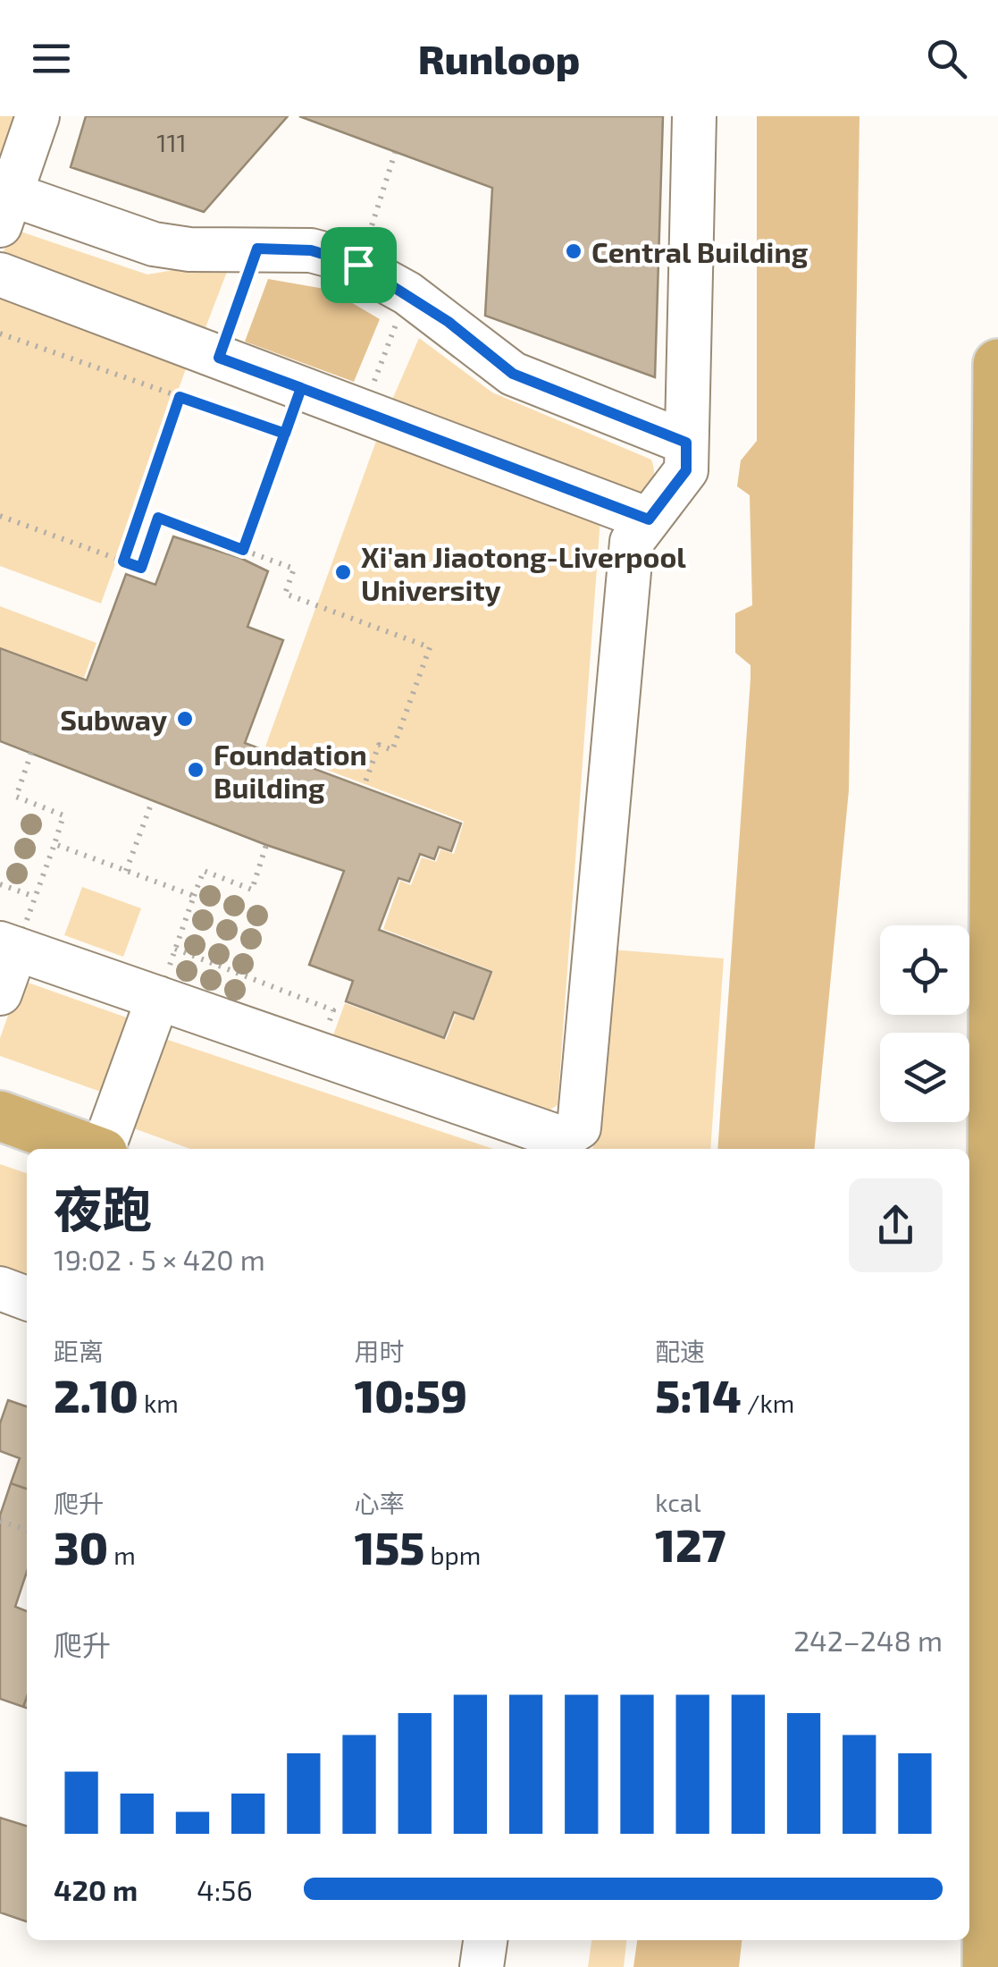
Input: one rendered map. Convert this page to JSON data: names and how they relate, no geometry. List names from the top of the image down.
{
  "places": [
    "Central Building",
    "Xi'an Jiaotong-Liverpool University",
    "Subway",
    "Foundation Building"
  ],
  "house_numbers": ["111"],
  "page": {
    "header": "Runloop",
    "heading": ["夜跑", "19:02 · 5 × 420 m"],
    "stats": [
      ["距离", "2.10 km"],
      ["用时", "10:59"],
      ["配速", "5:14 /km"],
      ["爬升", "30 m"],
      ["心率", "155 bpm"],
      ["kcal", "127"]
    ],
    "chart": ["爬升", "242–248 m"],
    "list": [
      {
        "name": "420 m",
        "note": "4:56"
      }
    ]
  }
}
